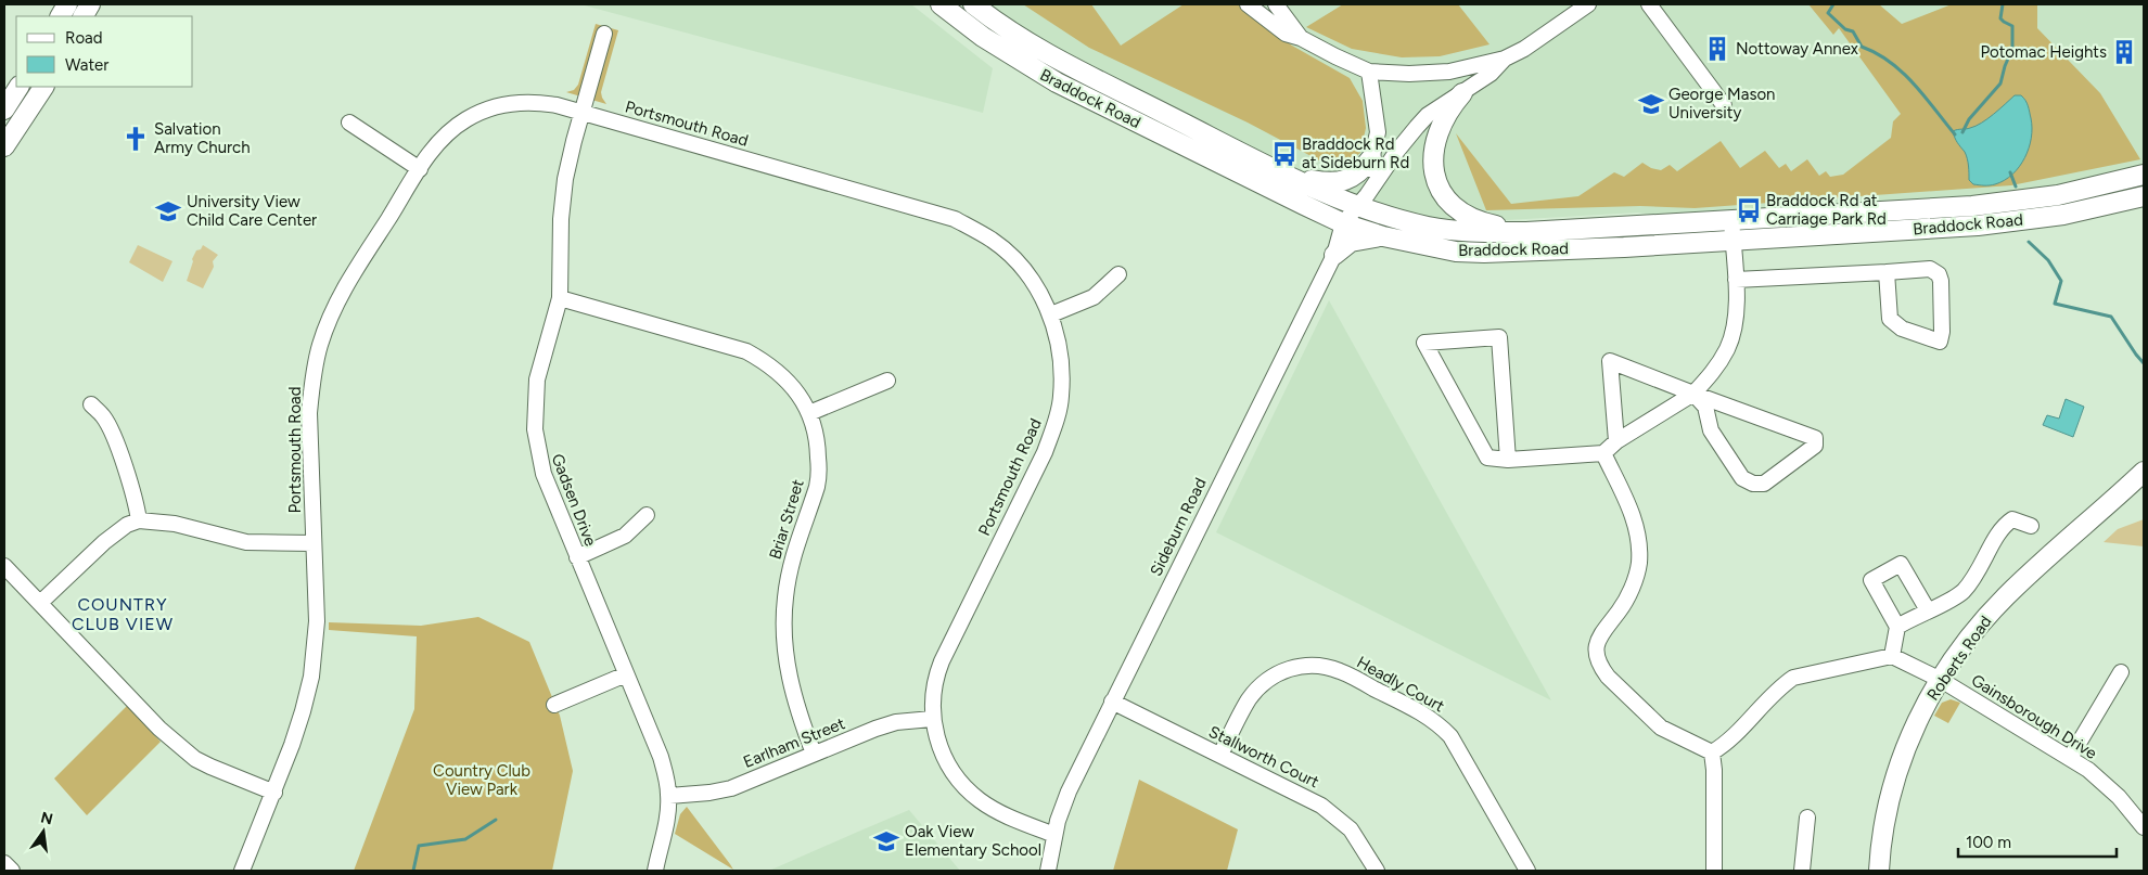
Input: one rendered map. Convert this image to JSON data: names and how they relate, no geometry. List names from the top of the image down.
{
  "streets": {
    "main road": ["Braddock Road", "Roberts Road"],
    "street": [
      "Portsmouth Road",
      "Gadsen Drive",
      "Briar Street",
      "Sideburn Road",
      "Headly Court",
      "Gainsborough Drive",
      "Earlham Street",
      "Stallworth Court"
    ]
  },
  "crossings": [
    ["Braddock Road", "Sideburn Road"],
    ["Portsmouth Road", "Gadsen Drive"],
    ["Portsmouth Road", "Sideburn Road"],
    ["Portsmouth Road", "Earlham Street"],
    ["Gadsen Drive", "Briar Street"],
    ["Gadsen Drive", "Earlham Street"],
    ["Briar Street", "Earlham Street"],
    ["Sideburn Road", "Stallworth Court"],
    ["Roberts Road", "Gainsborough Drive"],
    ["Headly Court", "Stallworth Court"]
  ],
  "districts": ["COUNTRY CLUB VIEW"],
  "parks": ["Country Club View Park"],
  "places": {
    "building": ["Nottoway Annex", "Potomac Heights"],
    "school or university": ["George Mason University", "University View Child Care Center", "Oak View Elementary School"],
    "church": ["Salvation Army Church"],
    "bus stop": ["Braddock Rd at Sideburn Rd", "Braddock Rd at Carriage Park Rd"]
  },
  "legend": ["Road", "Water"],
  "scale_bar": "100 m",
  "north": "top"
}
